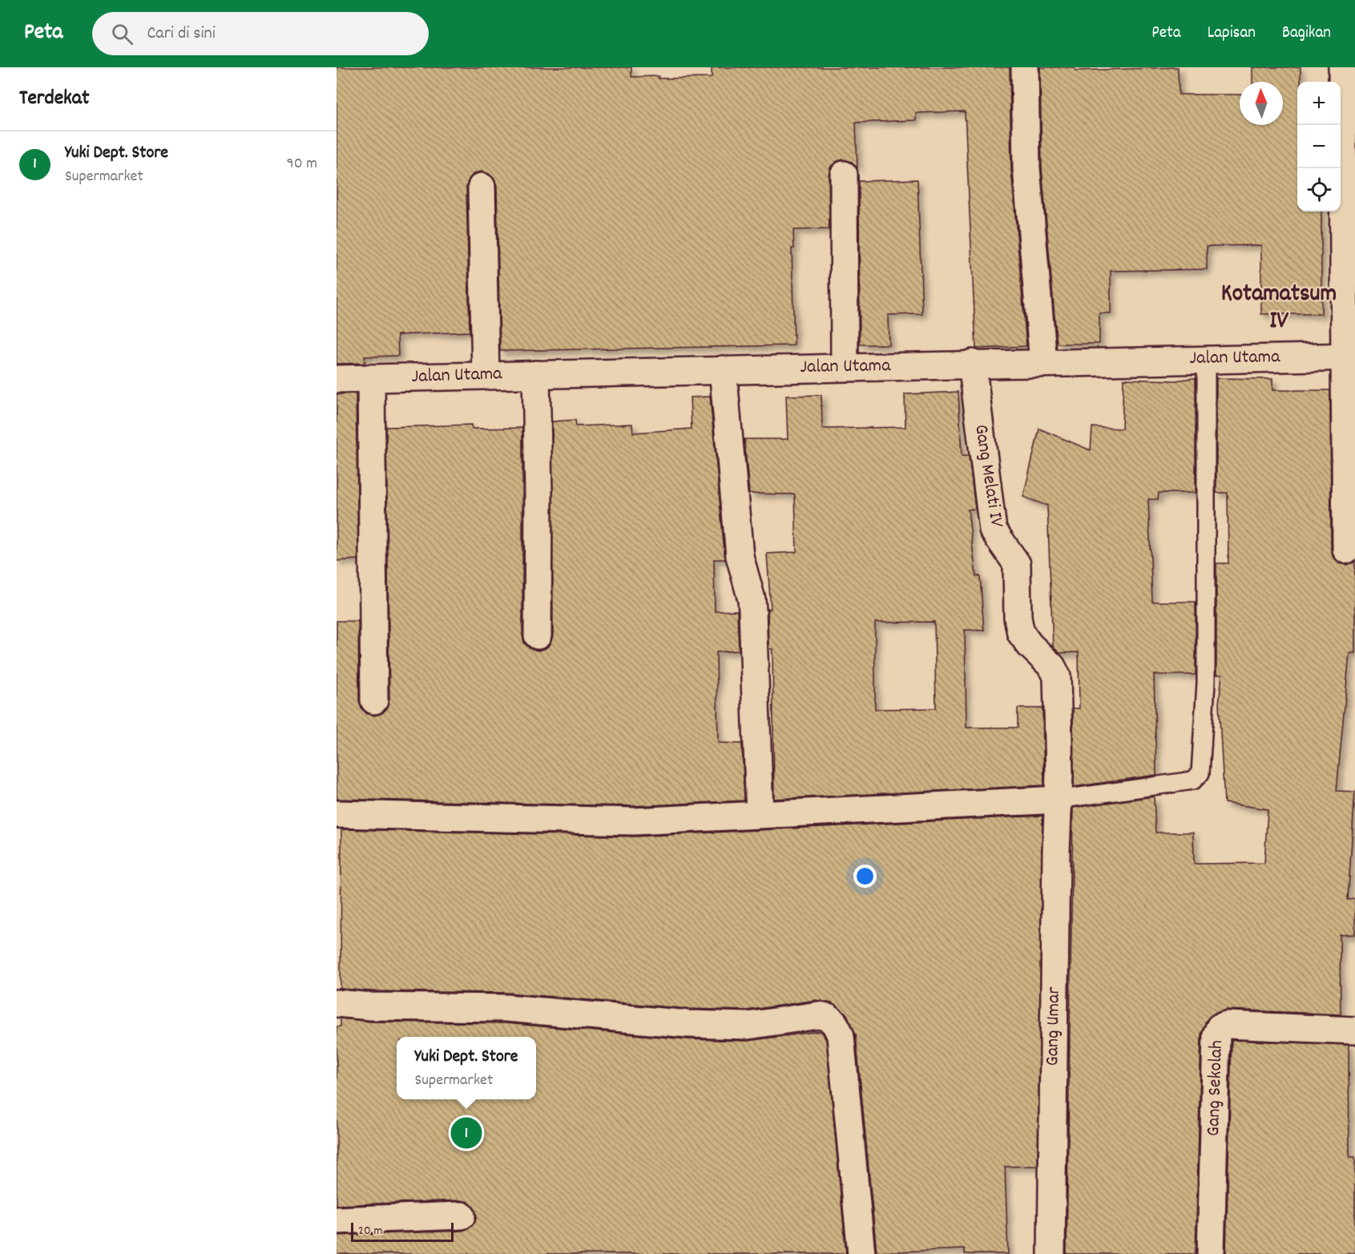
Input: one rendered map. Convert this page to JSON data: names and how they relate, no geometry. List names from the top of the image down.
{
  "streets": {
    "street": [
      "Jalan Utama",
      "Gang Melati IV",
      "Gang Umar",
      "Gang Sekolah"
    ]
  },
  "crossings": [
    ["Jalan Utama", "Gang Melati IV"],
    ["Gang Melati IV", "Gang Umar"]
  ],
  "districts": ["Kotamatsum IV"],
  "scale_bar": "20 m",
  "north": "top",
  "page": {
    "header": "Peta",
    "search": "Cari di sini",
    "nav": ["Peta", "Lapisan", "Bagikan"],
    "heading": "Terdekat",
    "map_buttons": ["+", "−"],
    "list": [
      {
        "mark": "1",
        "name": "Yuki Dept. Store",
        "note": "Supermarket",
        "value": "90 m"
      }
    ],
    "popup": ["Yuki Dept. Store", "Supermarket"],
    "pins": "1",
    "scale": "20 m"
  }
}
